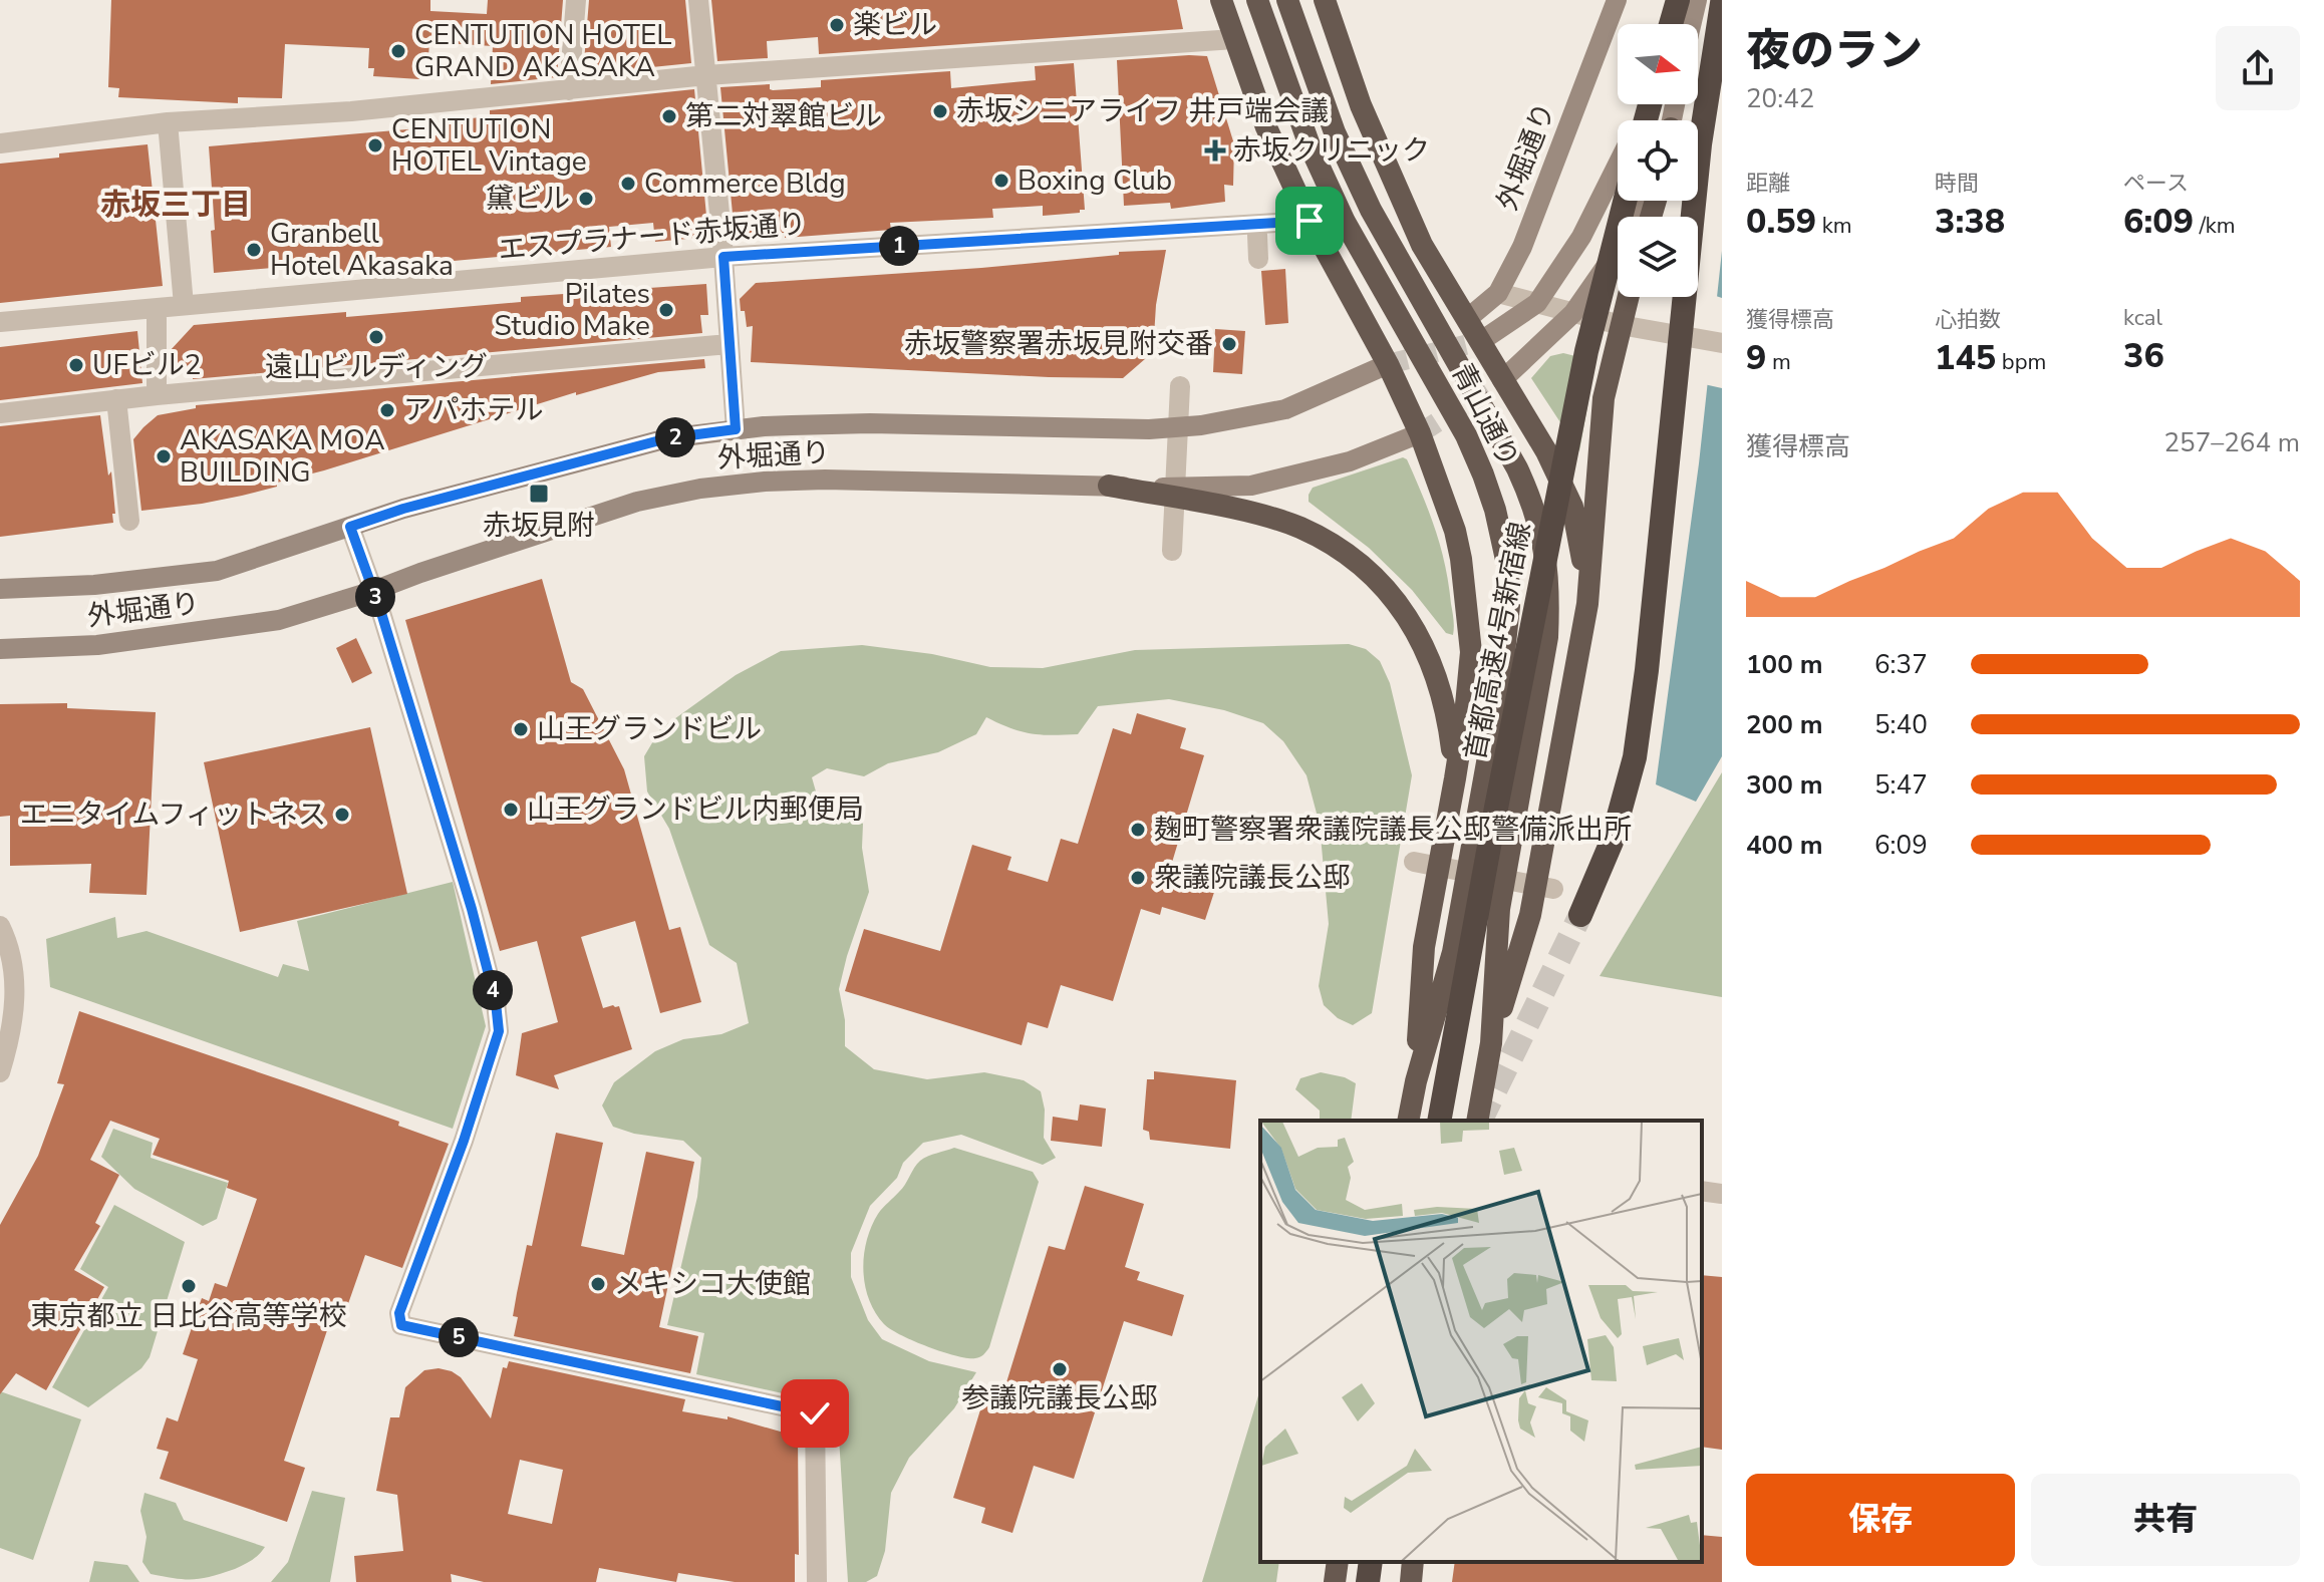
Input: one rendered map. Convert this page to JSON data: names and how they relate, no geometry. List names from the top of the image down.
{
  "streets": {
    "highway": ["青山通り", "首都高速4号新宿線"],
    "main road": ["外堀通り"],
    "street": ["エスプラナード赤坂通り"]
  },
  "districts": ["赤坂三丁目"],
  "places": {
    "other": [
      "楽ビル",
      "CENTUTION HOTEL GRAND AKASAKA",
      "赤坂シニアライフ 井戸端会議",
      "第二対翠館ビル",
      "CENTUTION HOTEL Vintage",
      "Boxing Club",
      "Commerce Bldg",
      "黛ビル",
      "Granbell Hotel Akasaka",
      "Pilates Studio Make",
      "遠山ビルディング",
      "赤坂警察署赤坂見附交番",
      "UFビル2",
      "アパホテル",
      "AKASAKA MOA BUILDING",
      "山王グランドビル",
      "山王グランドビル内郵便局",
      "エニタイムフィットネス",
      "麹町警察署衆議院議長公邸警備派出所",
      "衆議院議長公邸",
      "メキシコ大使館",
      "東京都立 日比谷高等学校",
      "参議院議長公邸"
    ],
    "health": ["赤坂クリニック"],
    "transit": ["赤坂見附"]
  },
  "north": "right",
  "page": {
    "heading": ["夜のラン", "20:42"],
    "stats": [
      ["距離", "0.59 km"],
      ["時間", "3:38"],
      ["ペース", "6:09 /km"],
      ["獲得標高", "9 m"],
      ["心拍数", "145 bpm"],
      ["kcal", "36"]
    ],
    "pins": [
      "1",
      "2",
      "3",
      "4",
      "5"
    ],
    "chart": ["獲得標高", "257–264 m"],
    "list": [
      {
        "name": "100 m",
        "note": "6:37"
      },
      {
        "name": "200 m",
        "note": "5:40"
      },
      {
        "name": "300 m",
        "note": "5:47"
      },
      {
        "name": "400 m",
        "note": "6:09"
      }
    ],
    "buttons": ["保存", "共有"]
  }
}
